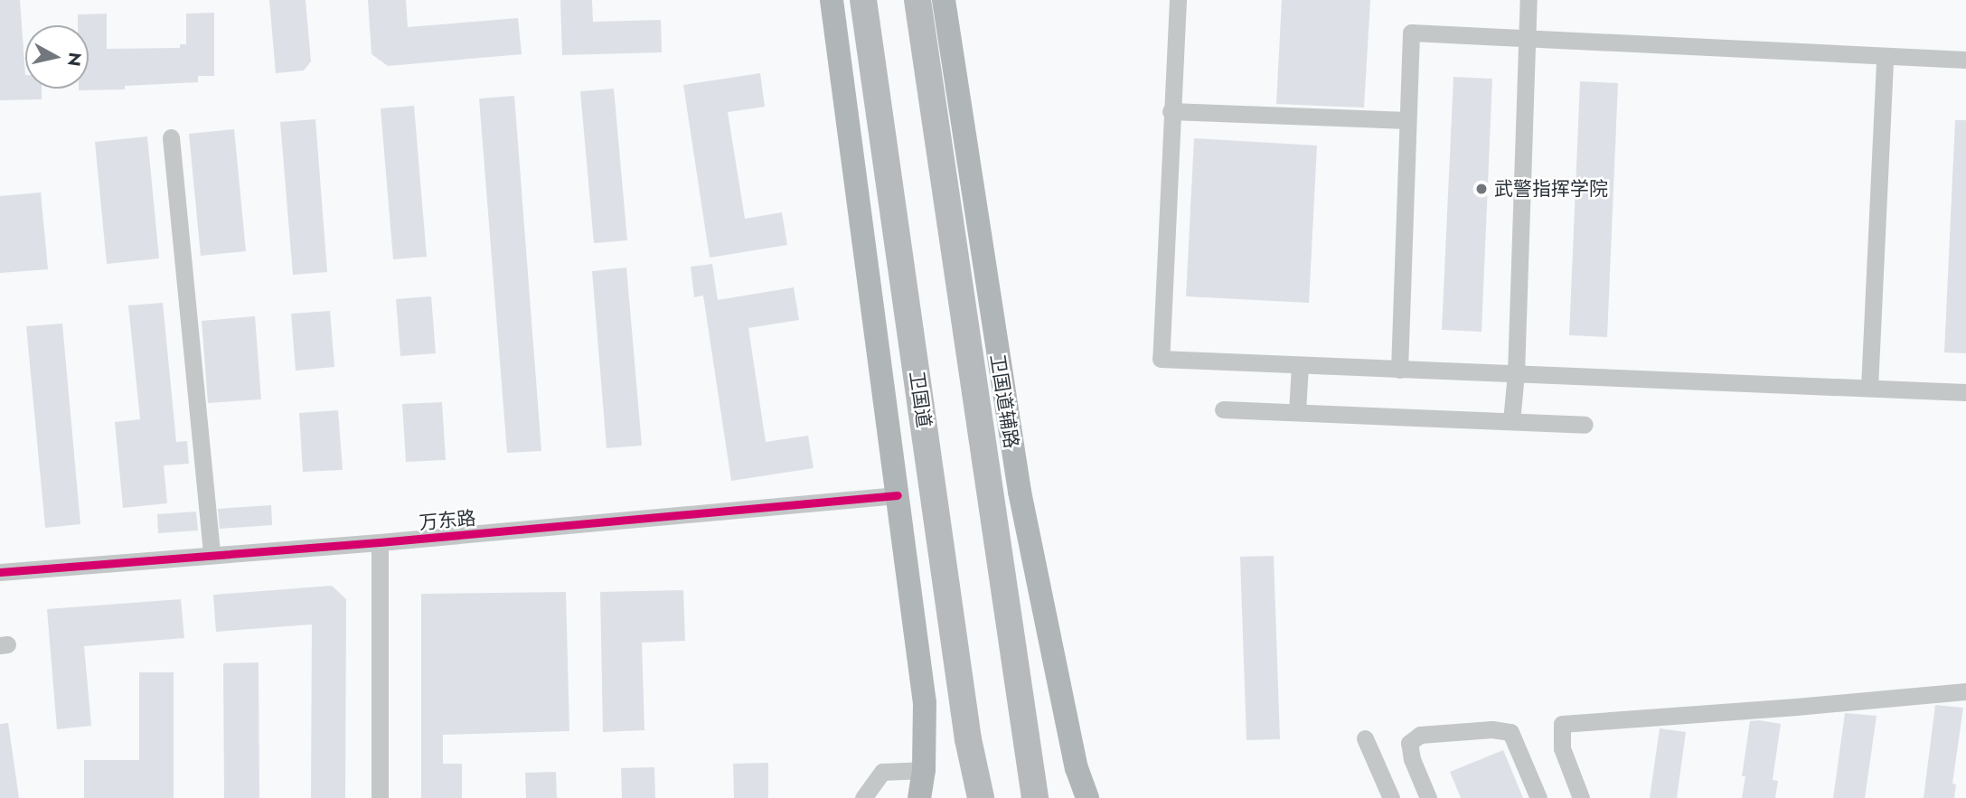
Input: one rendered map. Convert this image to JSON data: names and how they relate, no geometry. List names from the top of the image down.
{
  "streets": {
    "highway": ["卫国道"],
    "main road": ["卫国道辅路"],
    "street": ["万东路"]
  },
  "places": ["武警指挥学院"],
  "north": "right"
}
